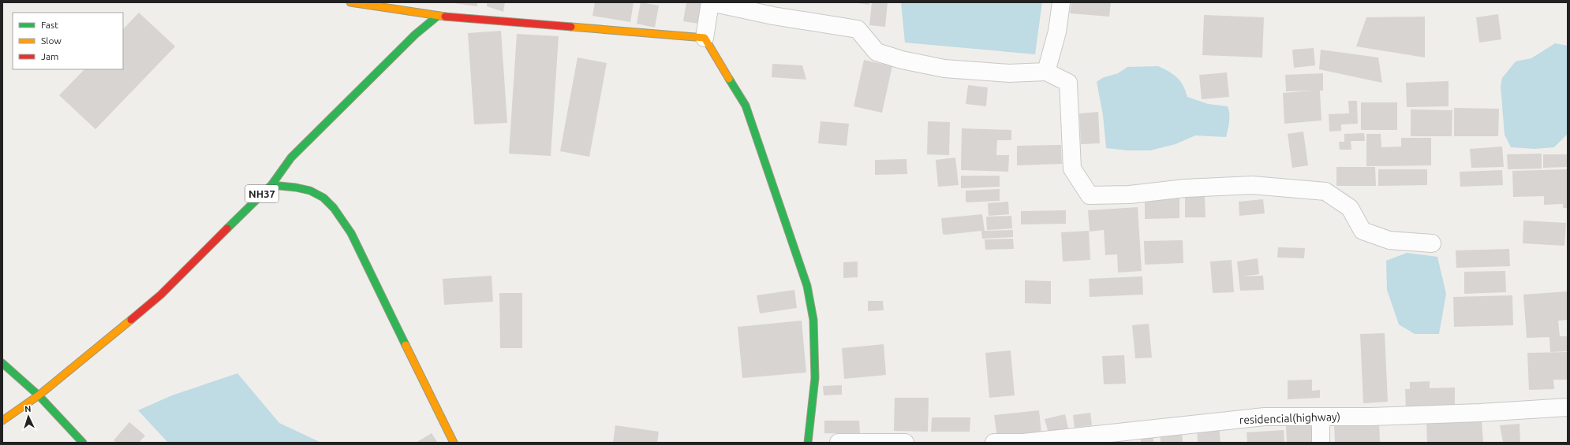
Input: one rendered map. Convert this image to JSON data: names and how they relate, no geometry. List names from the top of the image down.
{
  "streets": {
    "main road": ["NH37"],
    "street": ["residencial(highway)"]
  },
  "legend": ["Fast", "Slow", "Jam"],
  "north": "top"
}
